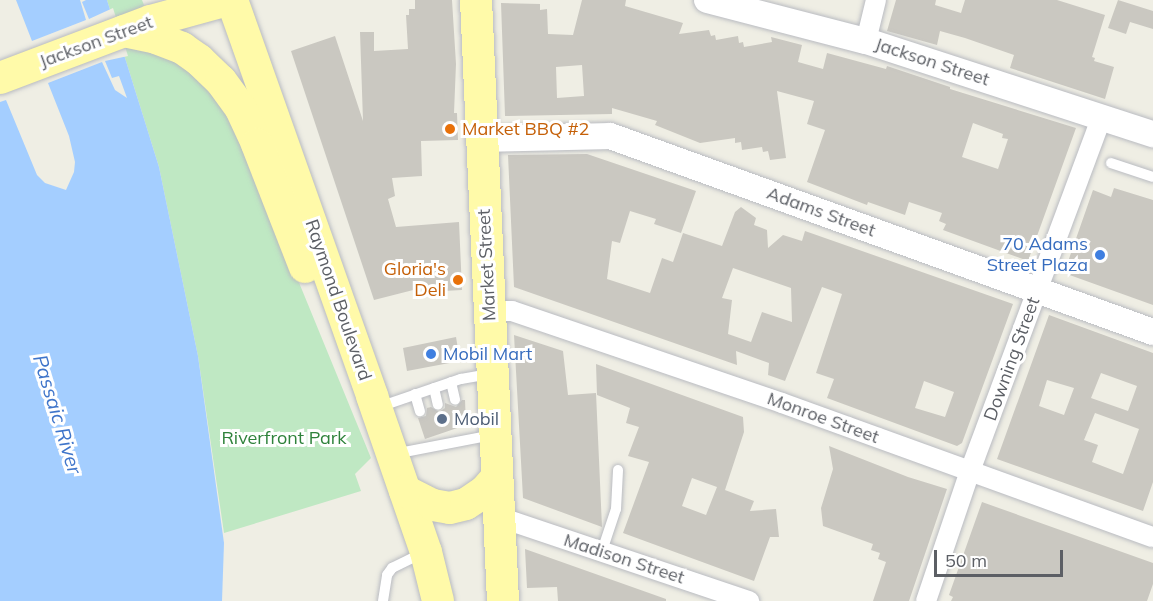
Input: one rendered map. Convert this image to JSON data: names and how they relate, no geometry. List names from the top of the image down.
{
  "streets": {
    "main road": ["Jackson Street", "Market Street", "Raymond Boulevard"],
    "street": [
      "Adams Street",
      "Downing Street",
      "Monroe Street",
      "Madison Street"
    ]
  },
  "crossings": [
    ["Jackson Street", "Raymond Boulevard"],
    ["Jackson Street", "Downing Street"],
    ["Adams Street", "Market Street"],
    ["Adams Street", "Downing Street"],
    ["Market Street", "Monroe Street"],
    ["Market Street", "Madison Street"],
    ["Downing Street", "Monroe Street"]
  ],
  "water": ["Passaic River"],
  "parks": ["Riverfront Park"],
  "places": [
    "Market BBQ #2",
    "70 Adams Street Plaza",
    "Gloria's Deli",
    "Mobil Mart",
    "Mobil"
  ],
  "scale_bar": "50 m"
}
